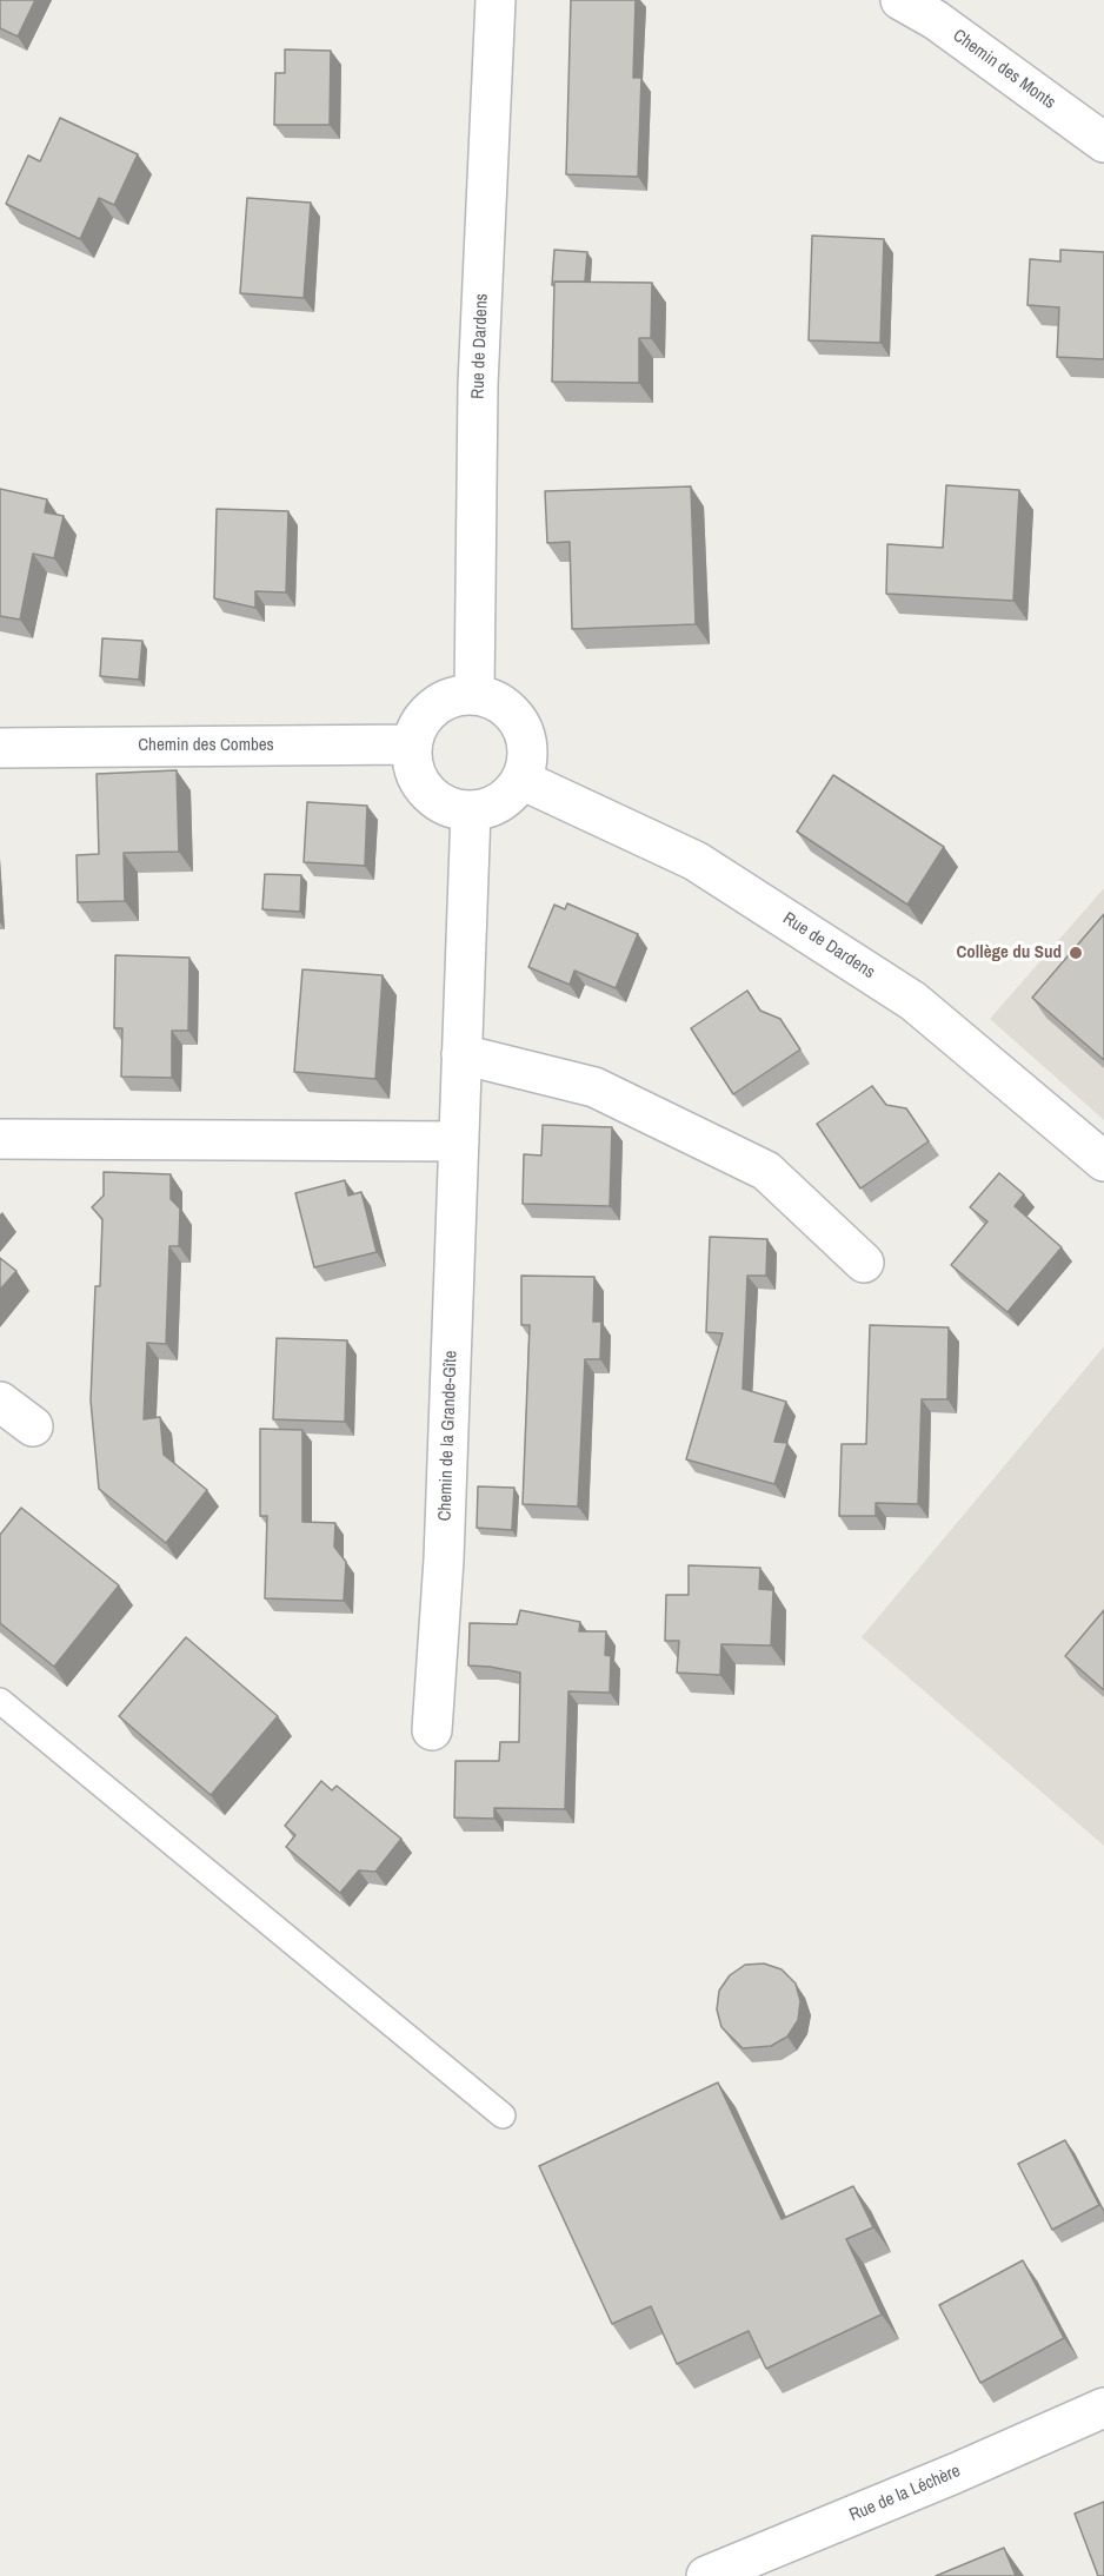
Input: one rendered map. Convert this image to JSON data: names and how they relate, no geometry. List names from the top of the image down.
{
  "streets": {
    "street": [
      "Chemin des Monts",
      "Rue de Dardens",
      "Chemin des Combes",
      "Chemin de la Grande-Gîte",
      "Rue de la Léchère"
    ]
  },
  "crossings": [
    ["Rue de Dardens", "Chemin des Combes"],
    ["Rue de Dardens", "Chemin de la Grande-Gîte"],
    ["Chemin des Combes", "Chemin de la Grande-Gîte"]
  ],
  "places": ["Collège du Sud"]
}
